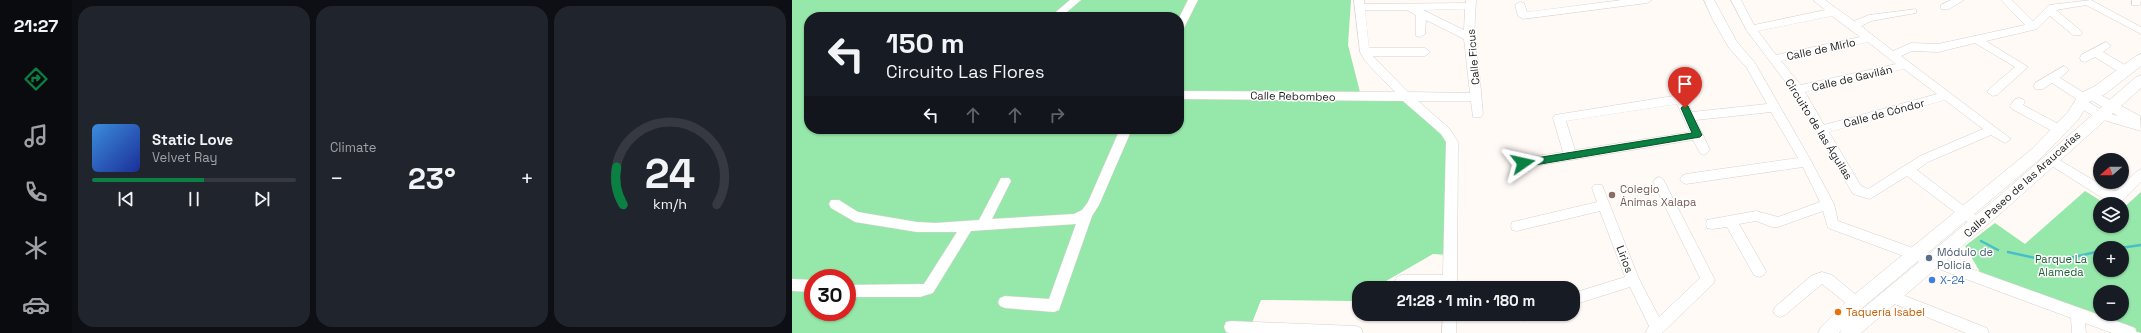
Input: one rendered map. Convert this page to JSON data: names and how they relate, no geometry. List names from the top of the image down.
{
  "streets": {
    "main road": ["Calle Paseo de las Araucarias"],
    "street": [
      "Calle de Mirlo",
      "Calle Ficus",
      "Calle de Gavilán",
      "Calle Rebombeo",
      "Calle de Cóndor",
      "Circuito de las Águilas",
      "Lirios"
    ]
  },
  "crossings": [
    ["Calle de Mirlo", "Circuito de las Águilas"],
    ["Calle Ficus", "Calle Rebombeo"],
    ["Calle de Gavilán", "Circuito de las Águilas"],
    ["Calle de Cóndor", "Circuito de las Águilas"]
  ],
  "parks": ["Parque La Alameda"],
  "places": [
    "Colegio Ánimas Xalapa",
    "Módulo de Policía",
    "X-24",
    "Taquería Isabel"
  ],
  "north": "left",
  "page": {
    "tabs": "21:27",
    "tile": "Climate",
    "turn": ["150 m", "Circuito Las Flores"],
    "song": ["Static Love", "Velvet Ray"],
    "map_buttons": ["+", "−"],
    "heat": ["−", "23°", "+"],
    "limit": "30",
    "trip": "21:28 · 1 min · 180 m",
    "gauge": ["24", "km/h"]
  }
}
